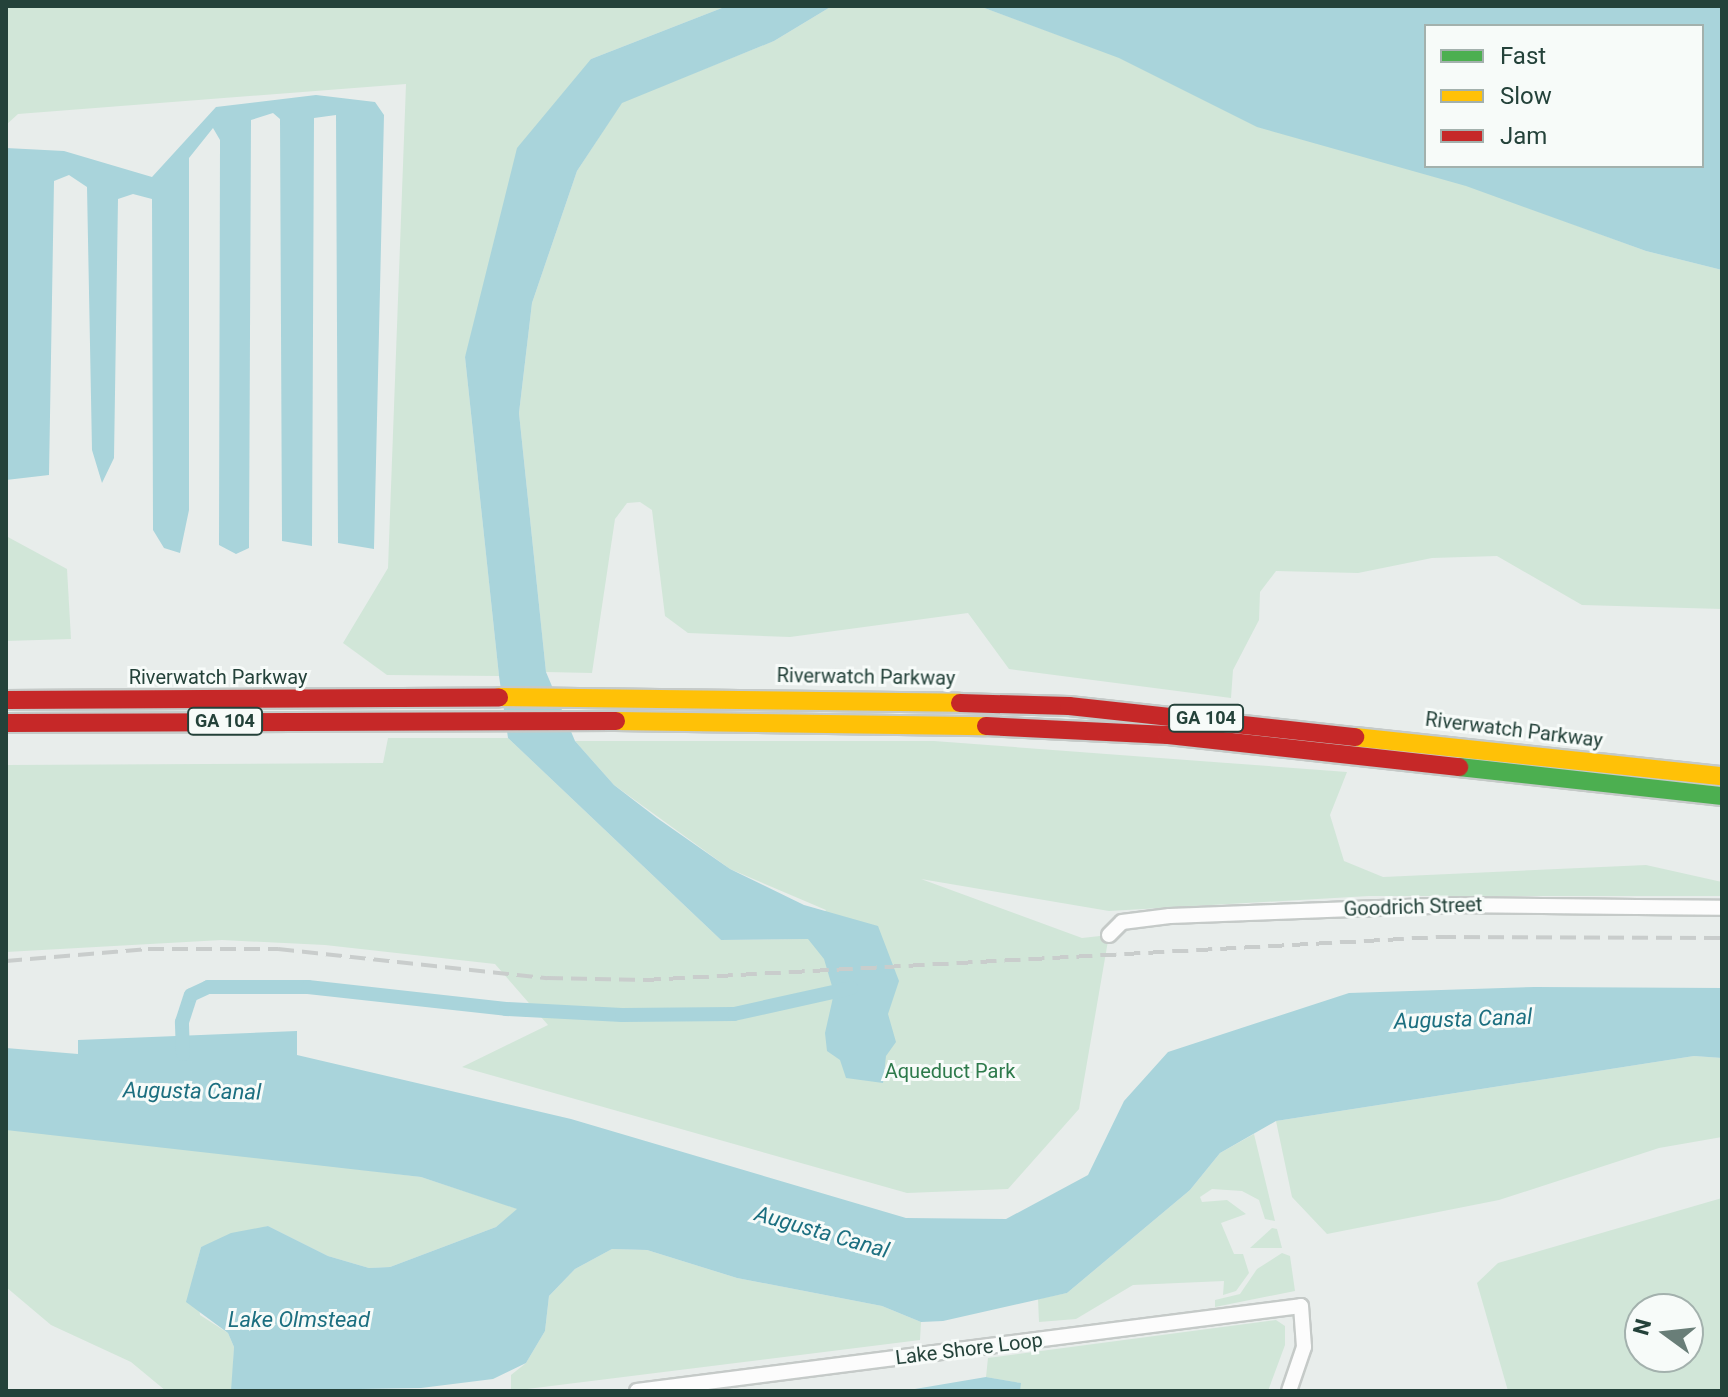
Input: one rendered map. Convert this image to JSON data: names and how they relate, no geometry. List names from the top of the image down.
{
  "streets": {
    "main road": ["Riverwatch Parkway", "GA 104"],
    "street": ["Goodrich Street", "Lake Shore Loop"]
  },
  "water": ["Augusta Canal", "Lake Olmstead"],
  "parks": ["Aqueduct Park"],
  "legend": ["Fast", "Slow", "Jam"],
  "north": "left"
}
